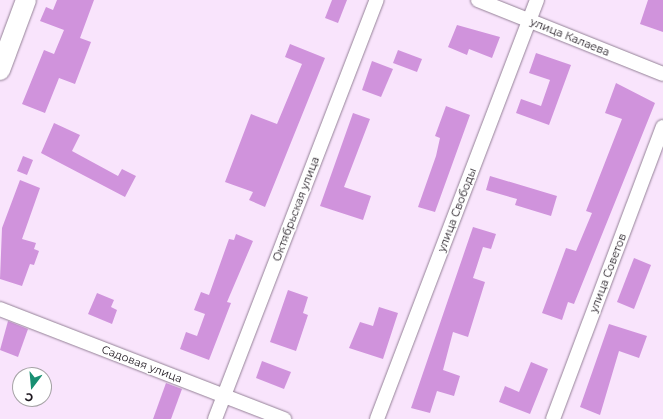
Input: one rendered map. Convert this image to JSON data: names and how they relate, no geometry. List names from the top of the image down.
{
  "streets": {
    "street": [
      "улица Калаева",
      "Октябрьская улица",
      "улица Свободы",
      "улица Советов",
      "Садовая улица"
    ]
  },
  "crossings": [
    ["улица Калаева", "улица Свободы"],
    ["Октябрьская улица", "Садовая улица"]
  ],
  "north": "bottom"
}
